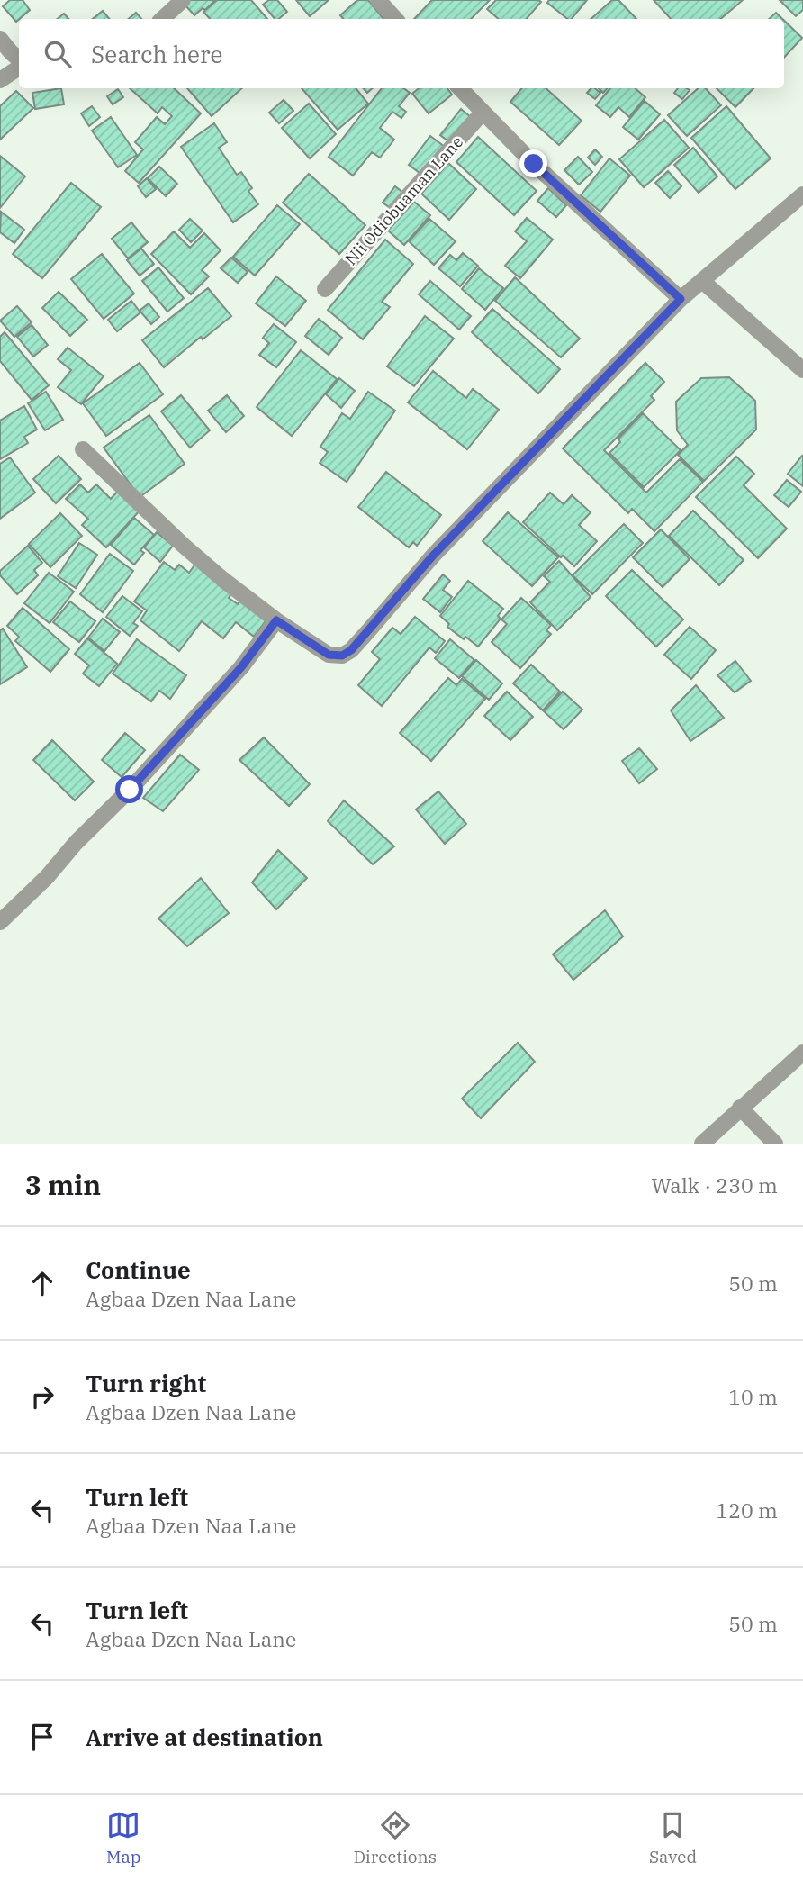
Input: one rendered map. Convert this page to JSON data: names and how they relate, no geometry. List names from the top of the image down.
{
  "streets": {
    "street": ["Nii Odiobuaman Lane"]
  },
  "page": {
    "search": "Search here",
    "heading": ["3 min", "Walk · 230 m"],
    "list": [
      ["Continue", "Agbaa Dzen Naa Lane", "50 m"],
      ["Turn right", "Agbaa Dzen Naa Lane", "10 m"],
      ["Turn left", "Agbaa Dzen Naa Lane", "120 m"],
      ["Turn left", "Agbaa Dzen Naa Lane", "50 m"],
      "Arrive at destination"
    ],
    "nav": ["Map", "Directions", "Saved"]
  }
}
